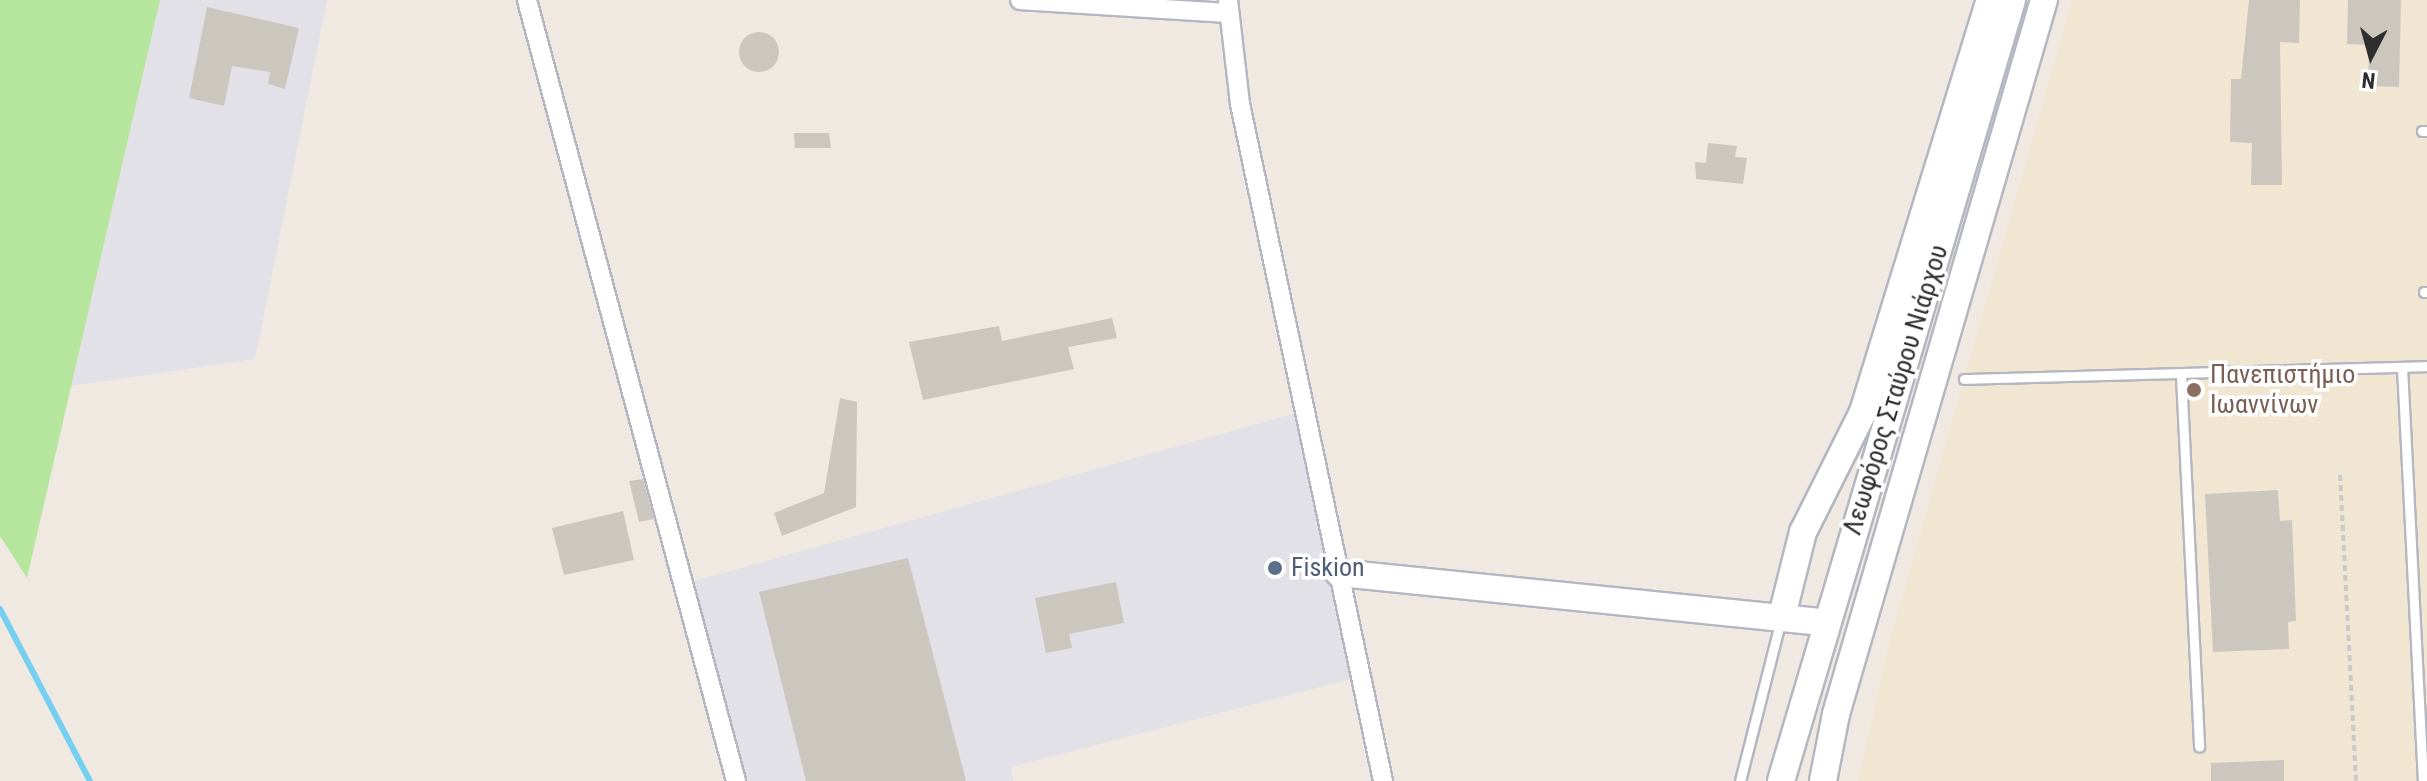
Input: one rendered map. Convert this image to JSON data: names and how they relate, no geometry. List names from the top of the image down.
{
  "streets": {
    "main road": ["Λεωφόρος Σταύρου Νιάρχου"]
  },
  "places": ["Πανεπιστήμιο Ιωαννίνων", "Fiskion"],
  "north": "bottom"
}
